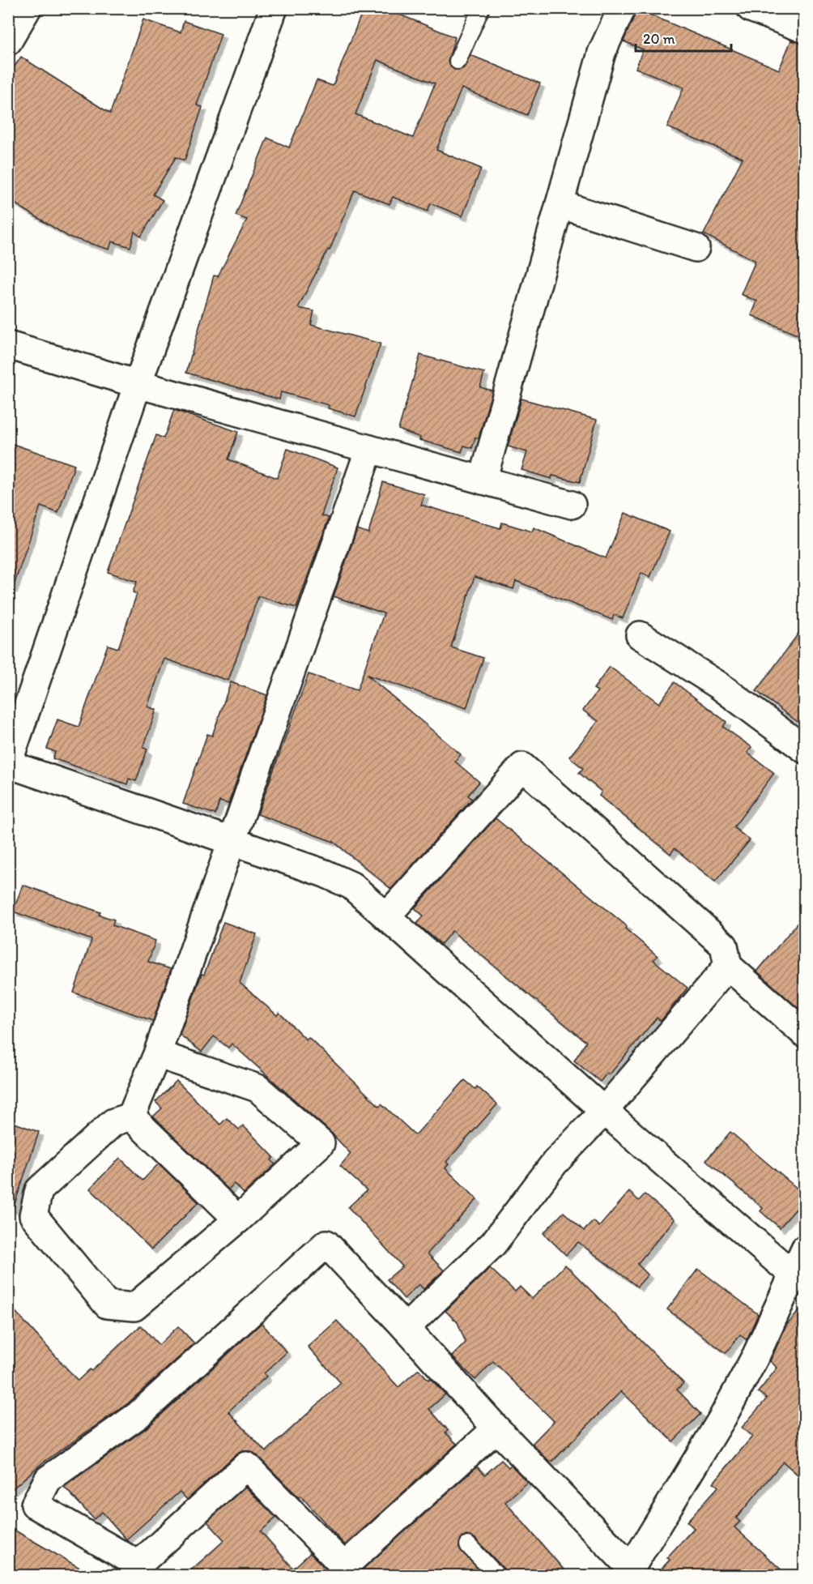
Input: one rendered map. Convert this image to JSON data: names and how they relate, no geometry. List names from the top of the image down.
{
  "scale_bar": "20 m"
}
